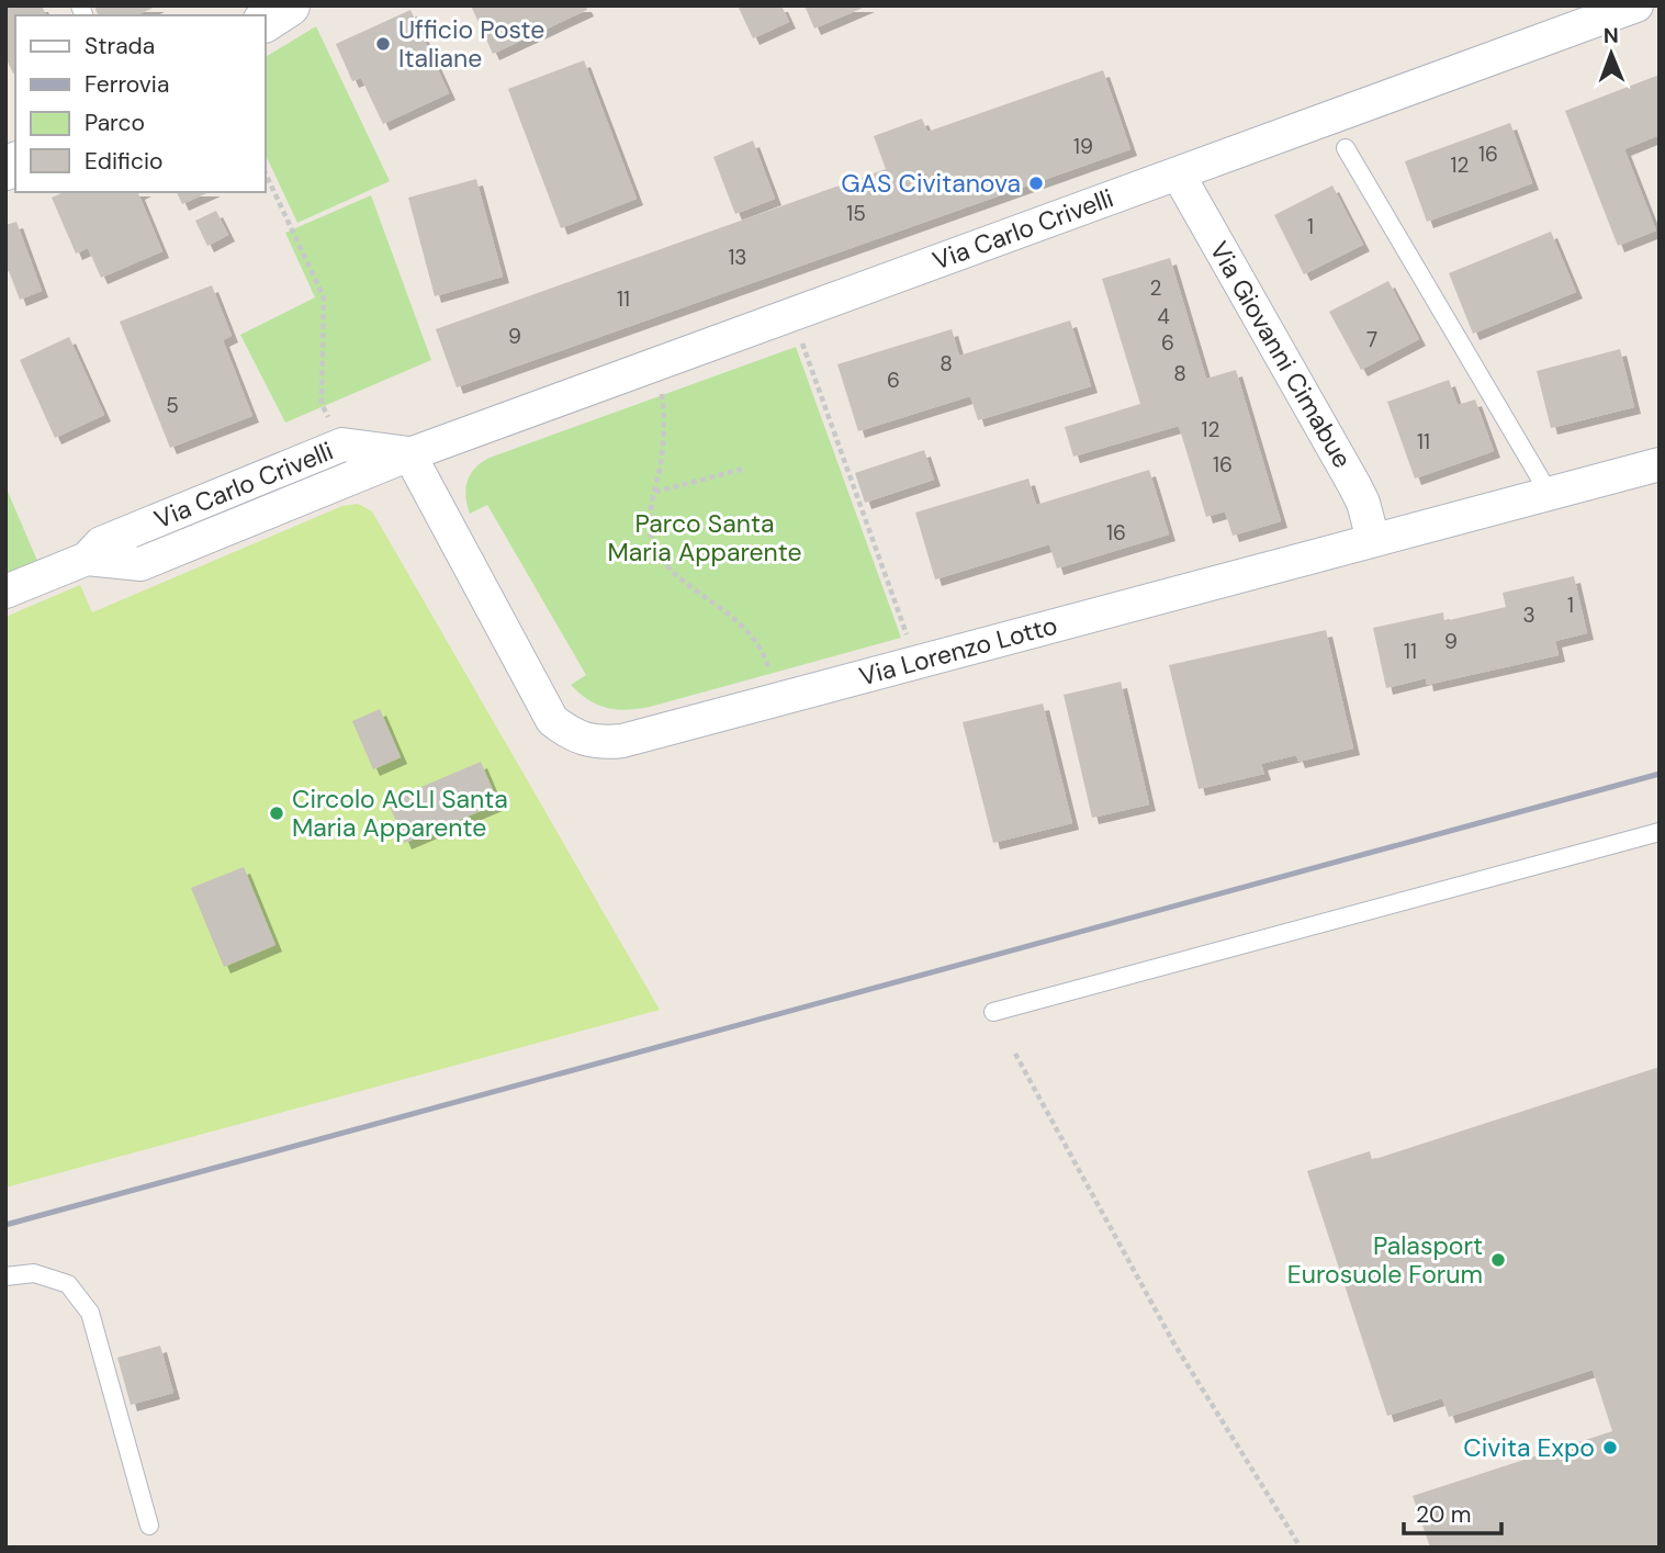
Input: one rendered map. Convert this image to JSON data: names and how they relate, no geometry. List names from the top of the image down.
{
  "streets": {
    "street": ["Via Carlo Crivelli", "Via Giovanni Cimabue", "Via Lorenzo Lotto"]
  },
  "crossings": [
    ["Via Carlo Crivelli", "Via Giovanni Cimabue"],
    ["Via Carlo Crivelli", "Via Lorenzo Lotto"],
    ["Via Giovanni Cimabue", "Via Lorenzo Lotto"]
  ],
  "parks": ["Parco Santa Maria Apparente"],
  "places": [
    "Ufficio Poste Italiane",
    "GAS Civitanova",
    "Circolo ACLI Santa Maria Apparente",
    "Palasport Eurosuole Forum",
    "Civita Expo"
  ],
  "house_numbers": [
    "19",
    "16",
    "12",
    "15",
    "1",
    "13",
    "2",
    "11",
    "4",
    "9",
    "7",
    "6",
    "8",
    "8",
    "6",
    "5",
    "12",
    "11",
    "16",
    "16",
    "1",
    "3",
    "9",
    "11"
  ],
  "legend": [
    "Strada",
    "Ferrovia",
    "Parco",
    "Edificio"
  ],
  "scale_bar": "20 m",
  "north": "top"
}
